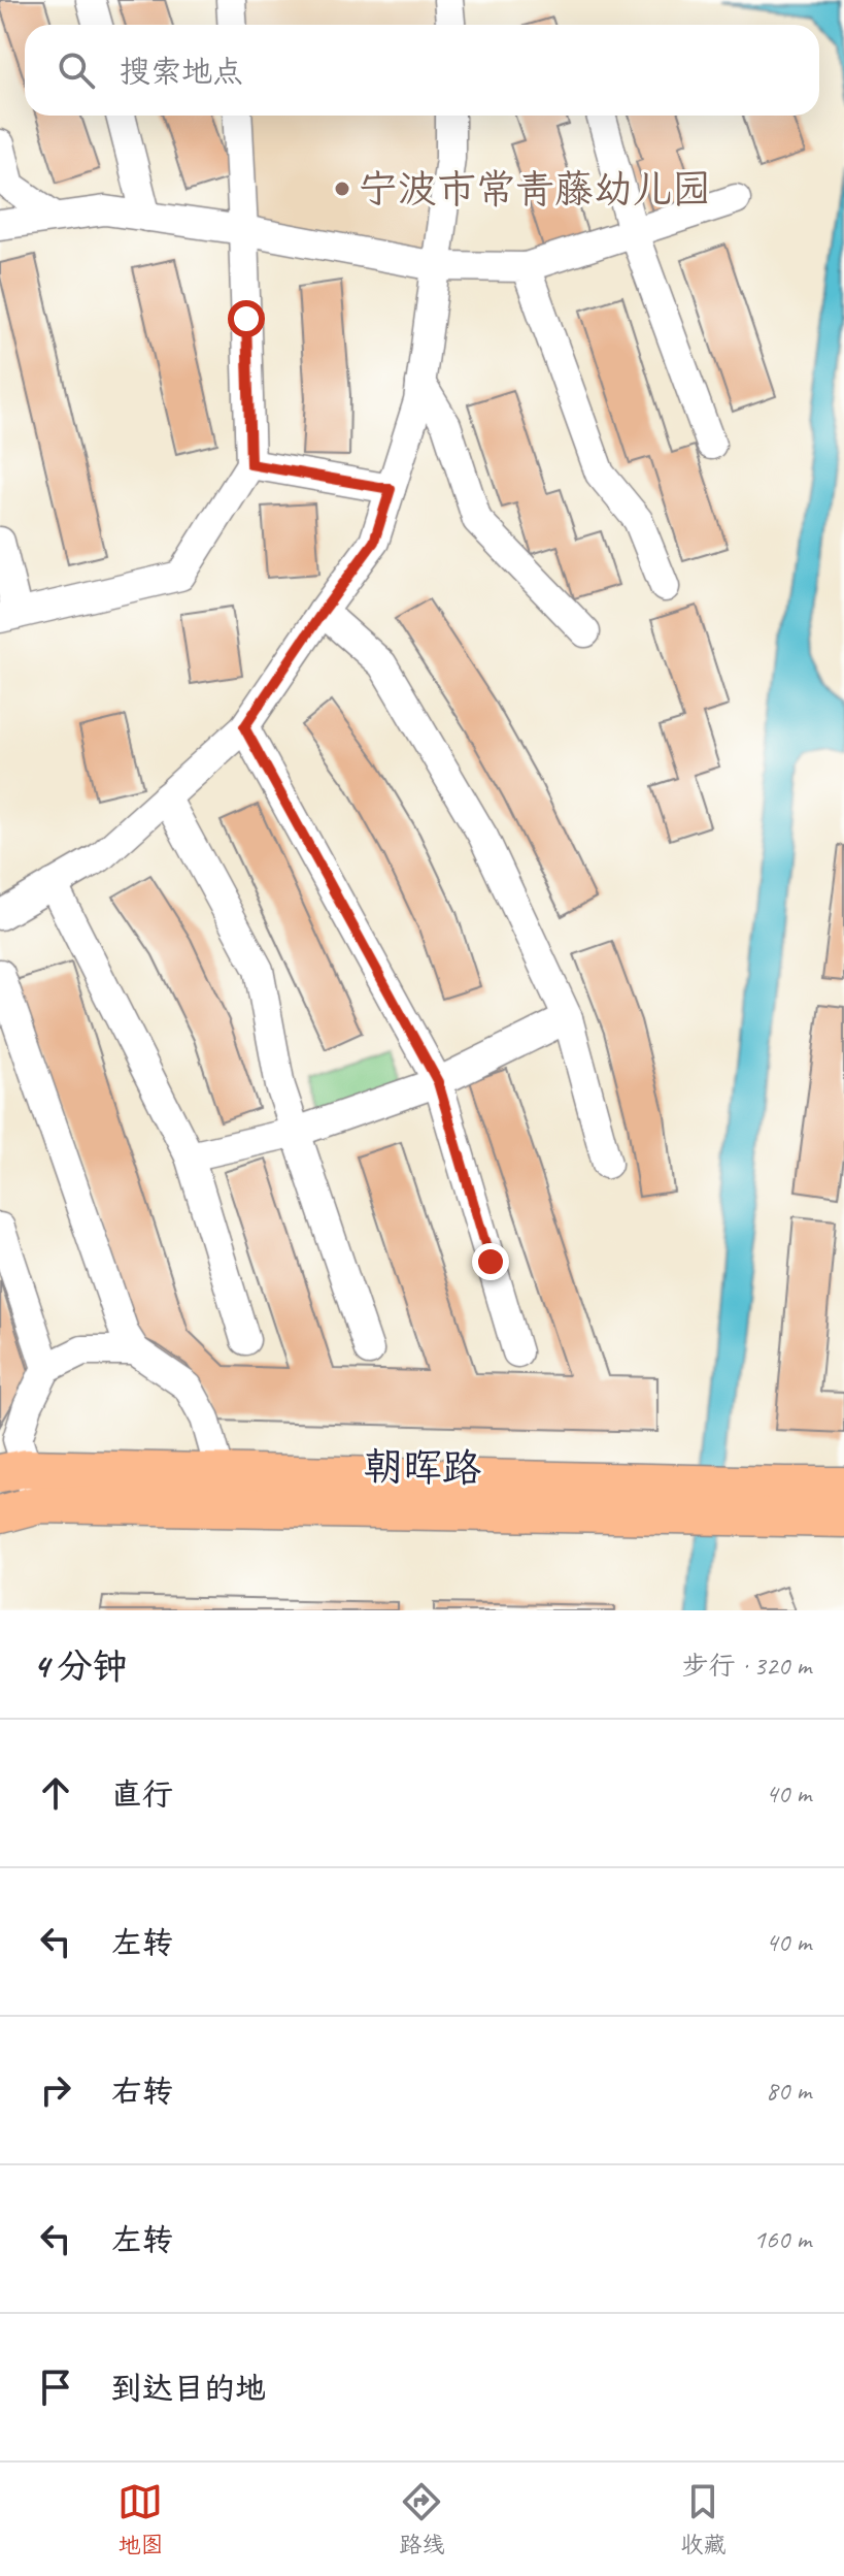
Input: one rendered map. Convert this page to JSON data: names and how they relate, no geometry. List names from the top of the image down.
{
  "streets": {
    "main road": ["朝晖路"]
  },
  "places": ["宁波市常青藤幼儿园"],
  "page": {
    "search": "搜索地点",
    "heading": ["4 分钟", "步行 · 320 m"],
    "list": [
      ["直行", "40 m"],
      ["左转", "40 m"],
      ["右转", "80 m"],
      ["左转", "160 m"],
      "到达目的地"
    ],
    "nav": ["地图", "路线", "收藏"]
  }
}
